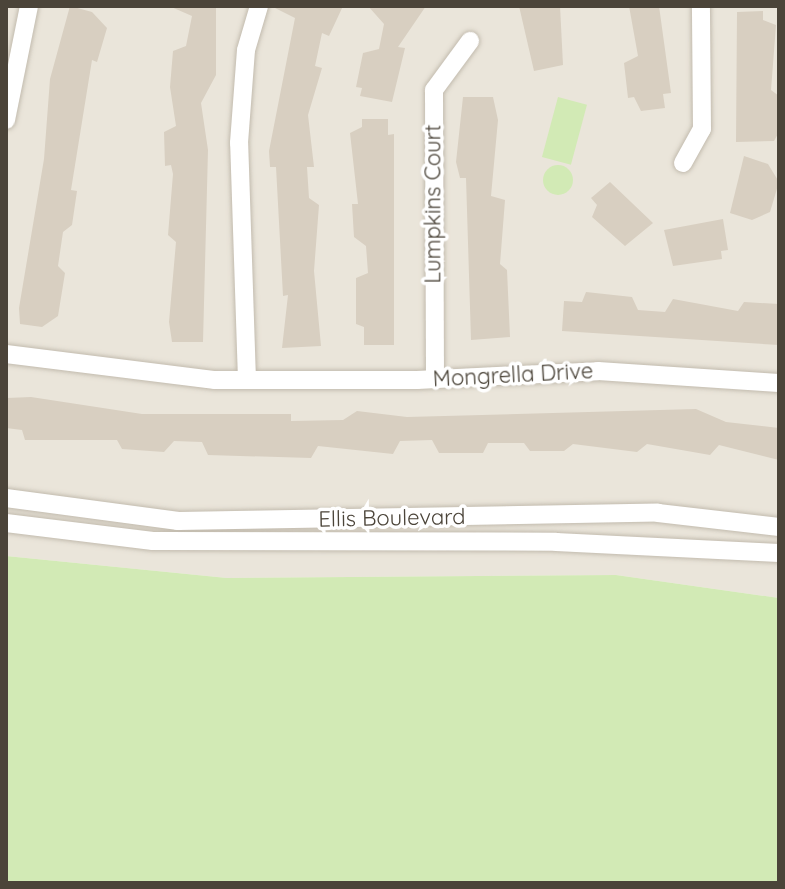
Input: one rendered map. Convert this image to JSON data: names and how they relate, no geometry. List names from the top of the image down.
{
  "streets": {
    "street": ["Lumpkins Court", "Mongrella Drive", "Ellis Boulevard"]
  },
  "crossings": [
    ["Lumpkins Court", "Mongrella Drive"]
  ]
}
